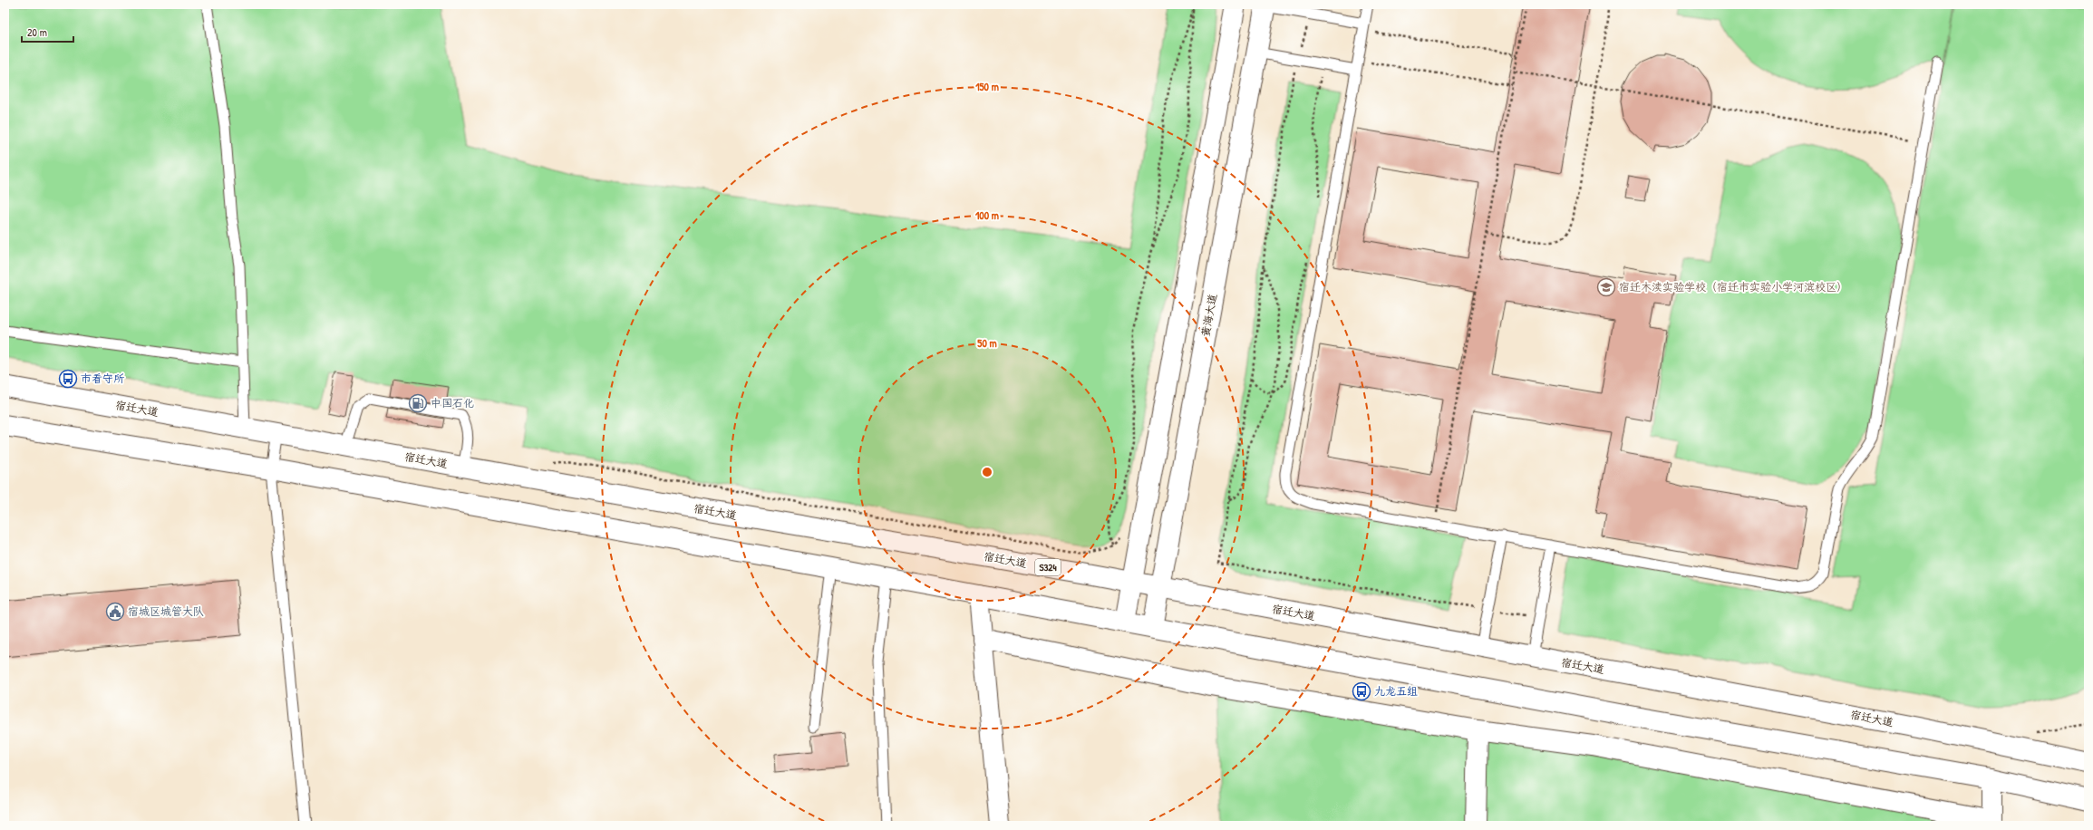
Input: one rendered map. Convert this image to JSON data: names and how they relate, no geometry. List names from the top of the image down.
{
  "streets": {
    "main road": ["黄海大道", "宿迁大道", "S324"]
  },
  "crossings": [
    ["黄海大道", "宿迁大道"]
  ],
  "places": {
    "school or university": ["宿迁木渎实验学校（宿迁市实验小学河滨校区）"],
    "bus stop": ["市看守所", "九龙五组"],
    "fuel station": ["中国石化"],
    "public building": ["宿城区城管大队"]
  },
  "scale_bar": "20 m",
  "rings": ["150 m", "100 m", "50 m"]
}
